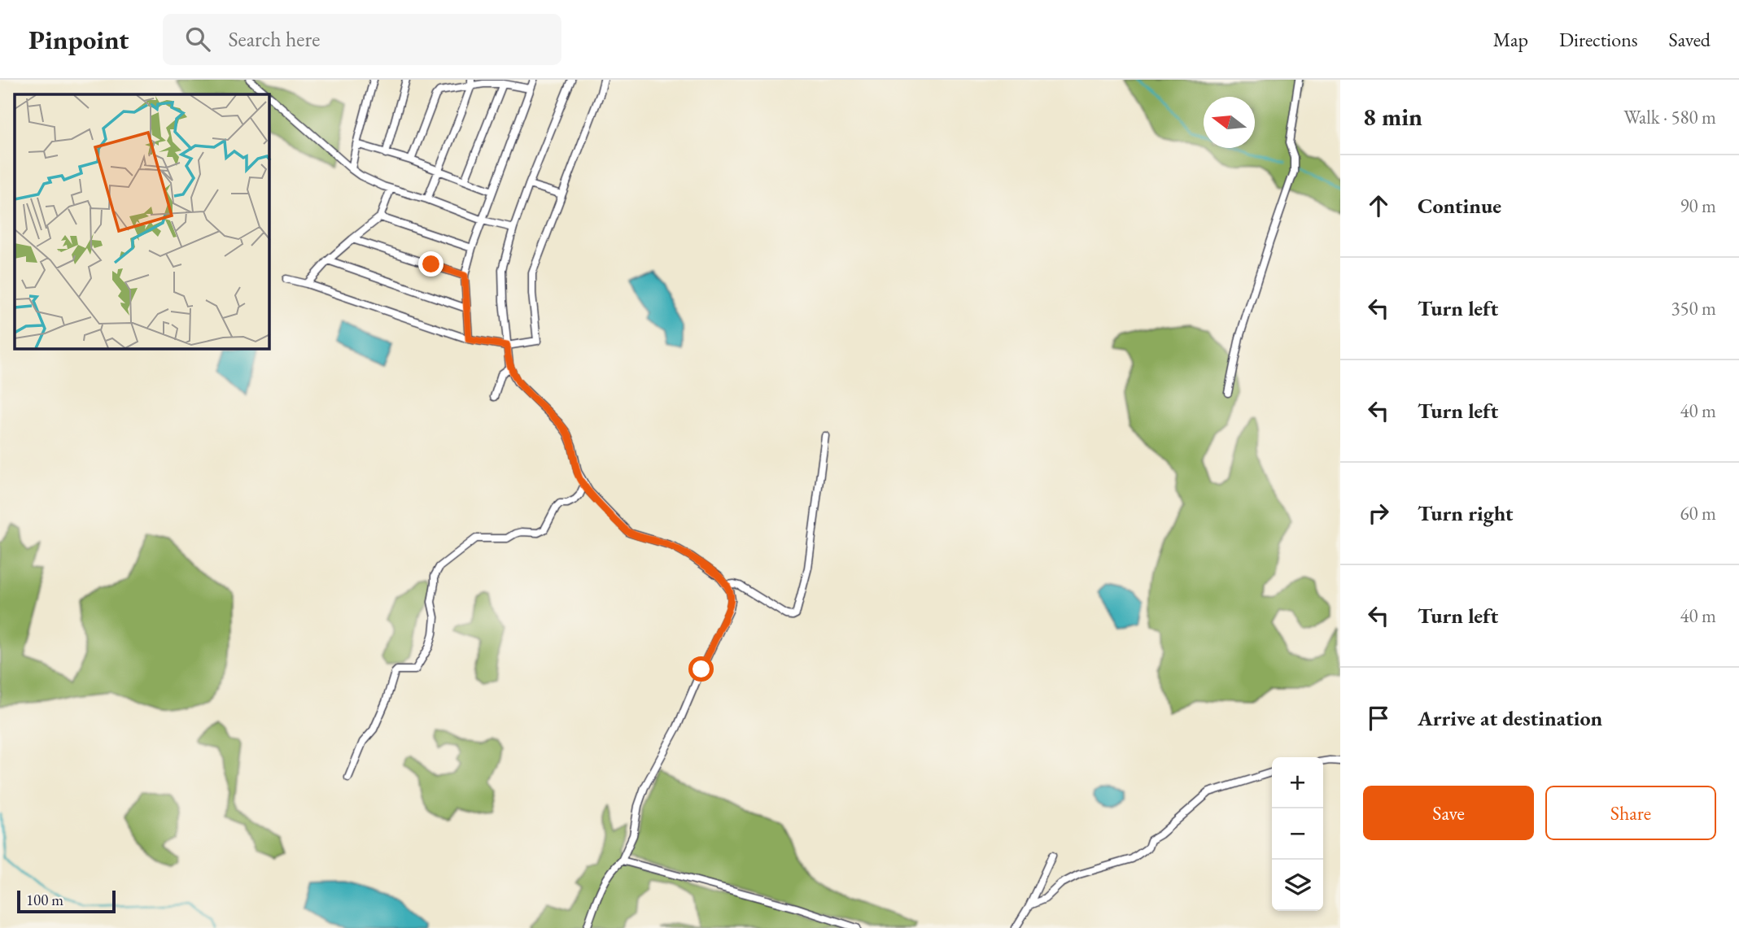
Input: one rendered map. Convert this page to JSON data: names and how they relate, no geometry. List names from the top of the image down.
{
  "scale_bar": "100 m",
  "north": "left",
  "page": {
    "header": "Pinpoint",
    "search": "Search here",
    "nav": ["Map", "Directions", "Saved"],
    "heading": ["8 min", "Walk · 580 m"],
    "list": [
      ["Continue", "90 m"],
      ["Turn left", "350 m"],
      ["Turn left", "40 m"],
      ["Turn right", "60 m"],
      ["Turn left", "40 m"],
      "Arrive at destination"
    ],
    "map_buttons": ["+", "−"],
    "buttons": ["Save", "Share"],
    "scale": "100 m"
  }
}
